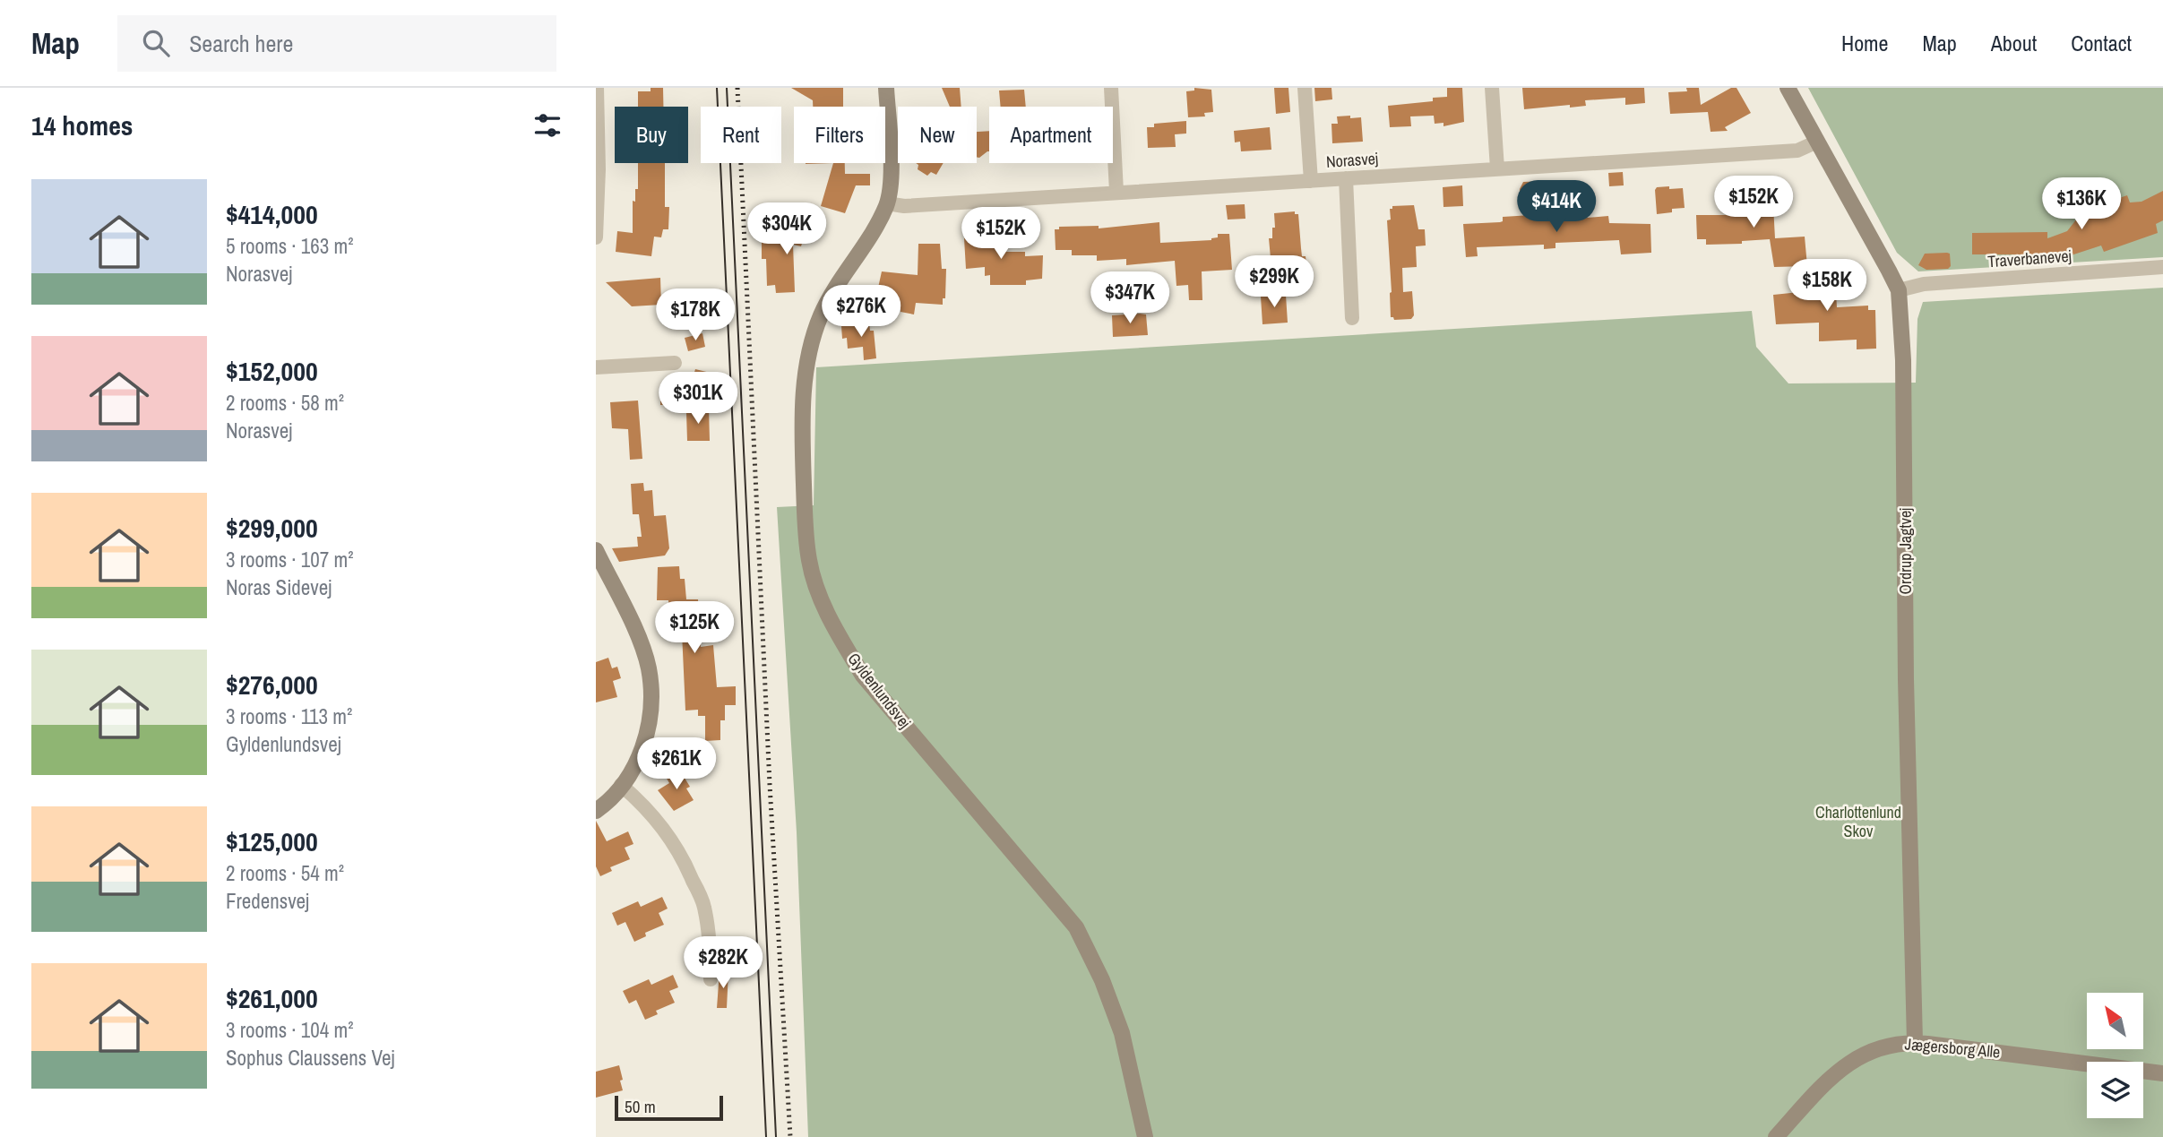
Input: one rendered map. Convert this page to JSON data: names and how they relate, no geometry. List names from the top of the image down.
{
  "streets": {
    "street": [
      "Norasvej",
      "Traverbanevej",
      "Ordrup Jagtvej",
      "Gyldenlundsvej",
      "Jægersborg Alle"
    ]
  },
  "crossings": [
    ["Norasvej", "Ordrup Jagtvej"],
    ["Norasvej", "Gyldenlundsvej"],
    ["Traverbanevej", "Ordrup Jagtvej"],
    ["Ordrup Jagtvej", "Jægersborg Alle"]
  ],
  "parks": ["Charlottenlund Skov"],
  "scale_bar": "50 m",
  "north": "top left",
  "page": {
    "header": "Map",
    "search": "Search here",
    "nav": [
      "Home",
      "Map",
      "About",
      "Contact"
    ],
    "heading": "14 homes",
    "chip": [
      "Buy",
      "Rent",
      "Filters",
      "New",
      "Apartment"
    ],
    "list": [
      {
        "name": "$414,000",
        "note": "5 rooms · 163 m² · Norasvej"
      },
      {
        "name": "$152,000",
        "note": "2 rooms · 58 m² · Norasvej"
      },
      {
        "name": "$299,000",
        "note": "3 rooms · 107 m² · Noras Sidevej"
      },
      {
        "name": "$276,000",
        "note": "3 rooms · 113 m² · Gyldenlundsvej"
      },
      {
        "name": "$125,000",
        "note": "2 rooms · 54 m² · Fredensvej"
      },
      {
        "name": "$261,000",
        "note": "3 rooms · 104 m² · Sophus Claussens Vej"
      }
    ],
    "price": [
      "$152K",
      "$136K",
      "$414K",
      "$304K",
      "$152K",
      "$299K",
      "$158K",
      "$347K",
      "$276K",
      "$178K",
      "$301K",
      "$125K",
      "$261K",
      "$282K"
    ],
    "scale": "50 m"
  }
}
